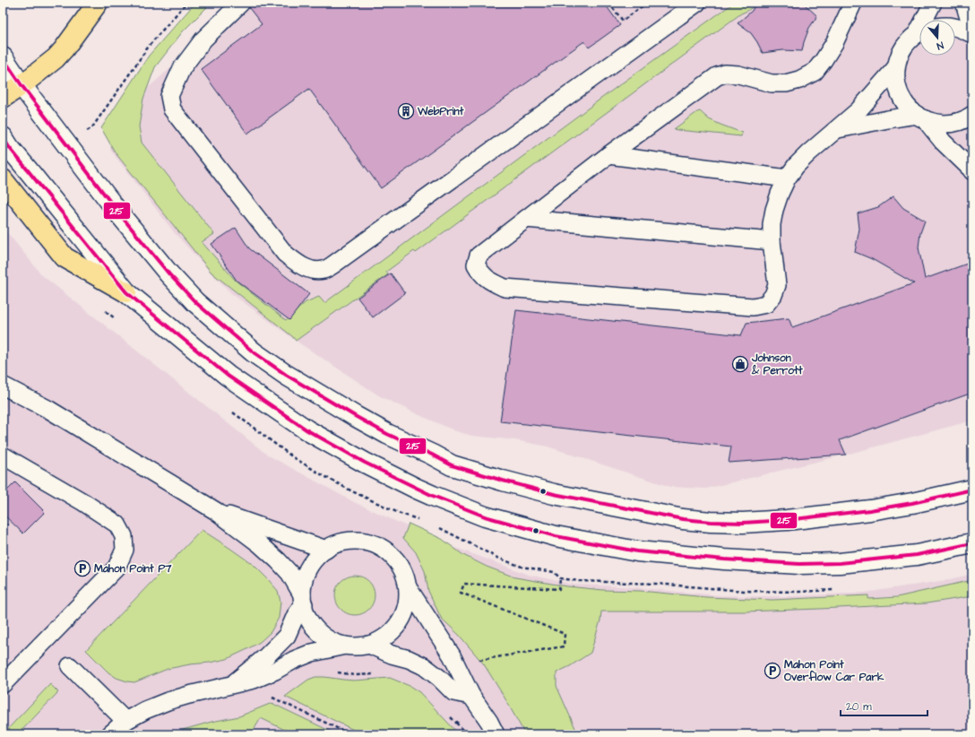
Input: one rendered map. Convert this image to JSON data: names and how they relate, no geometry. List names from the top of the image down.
{
  "places": {
    "building": ["WebPrint"],
    "shop": ["Johnson & Perrott"],
    "parking": ["Mahon Point P7", "Mahon Point Overflow Car Park"]
  },
  "lines": ["transit line 215"],
  "scale_bar": "20 m",
  "north": "bottom"
}
